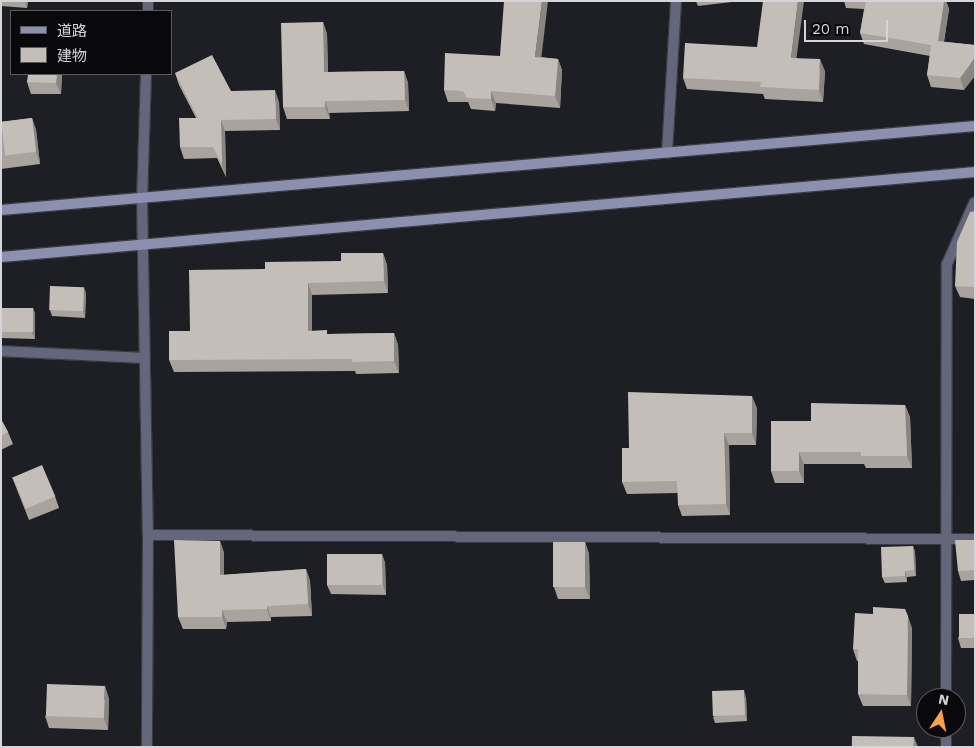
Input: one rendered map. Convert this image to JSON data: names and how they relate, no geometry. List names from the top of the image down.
{
  "legend": ["道路", "建物"],
  "scale_bar": "20 m",
  "north": "top"
}
